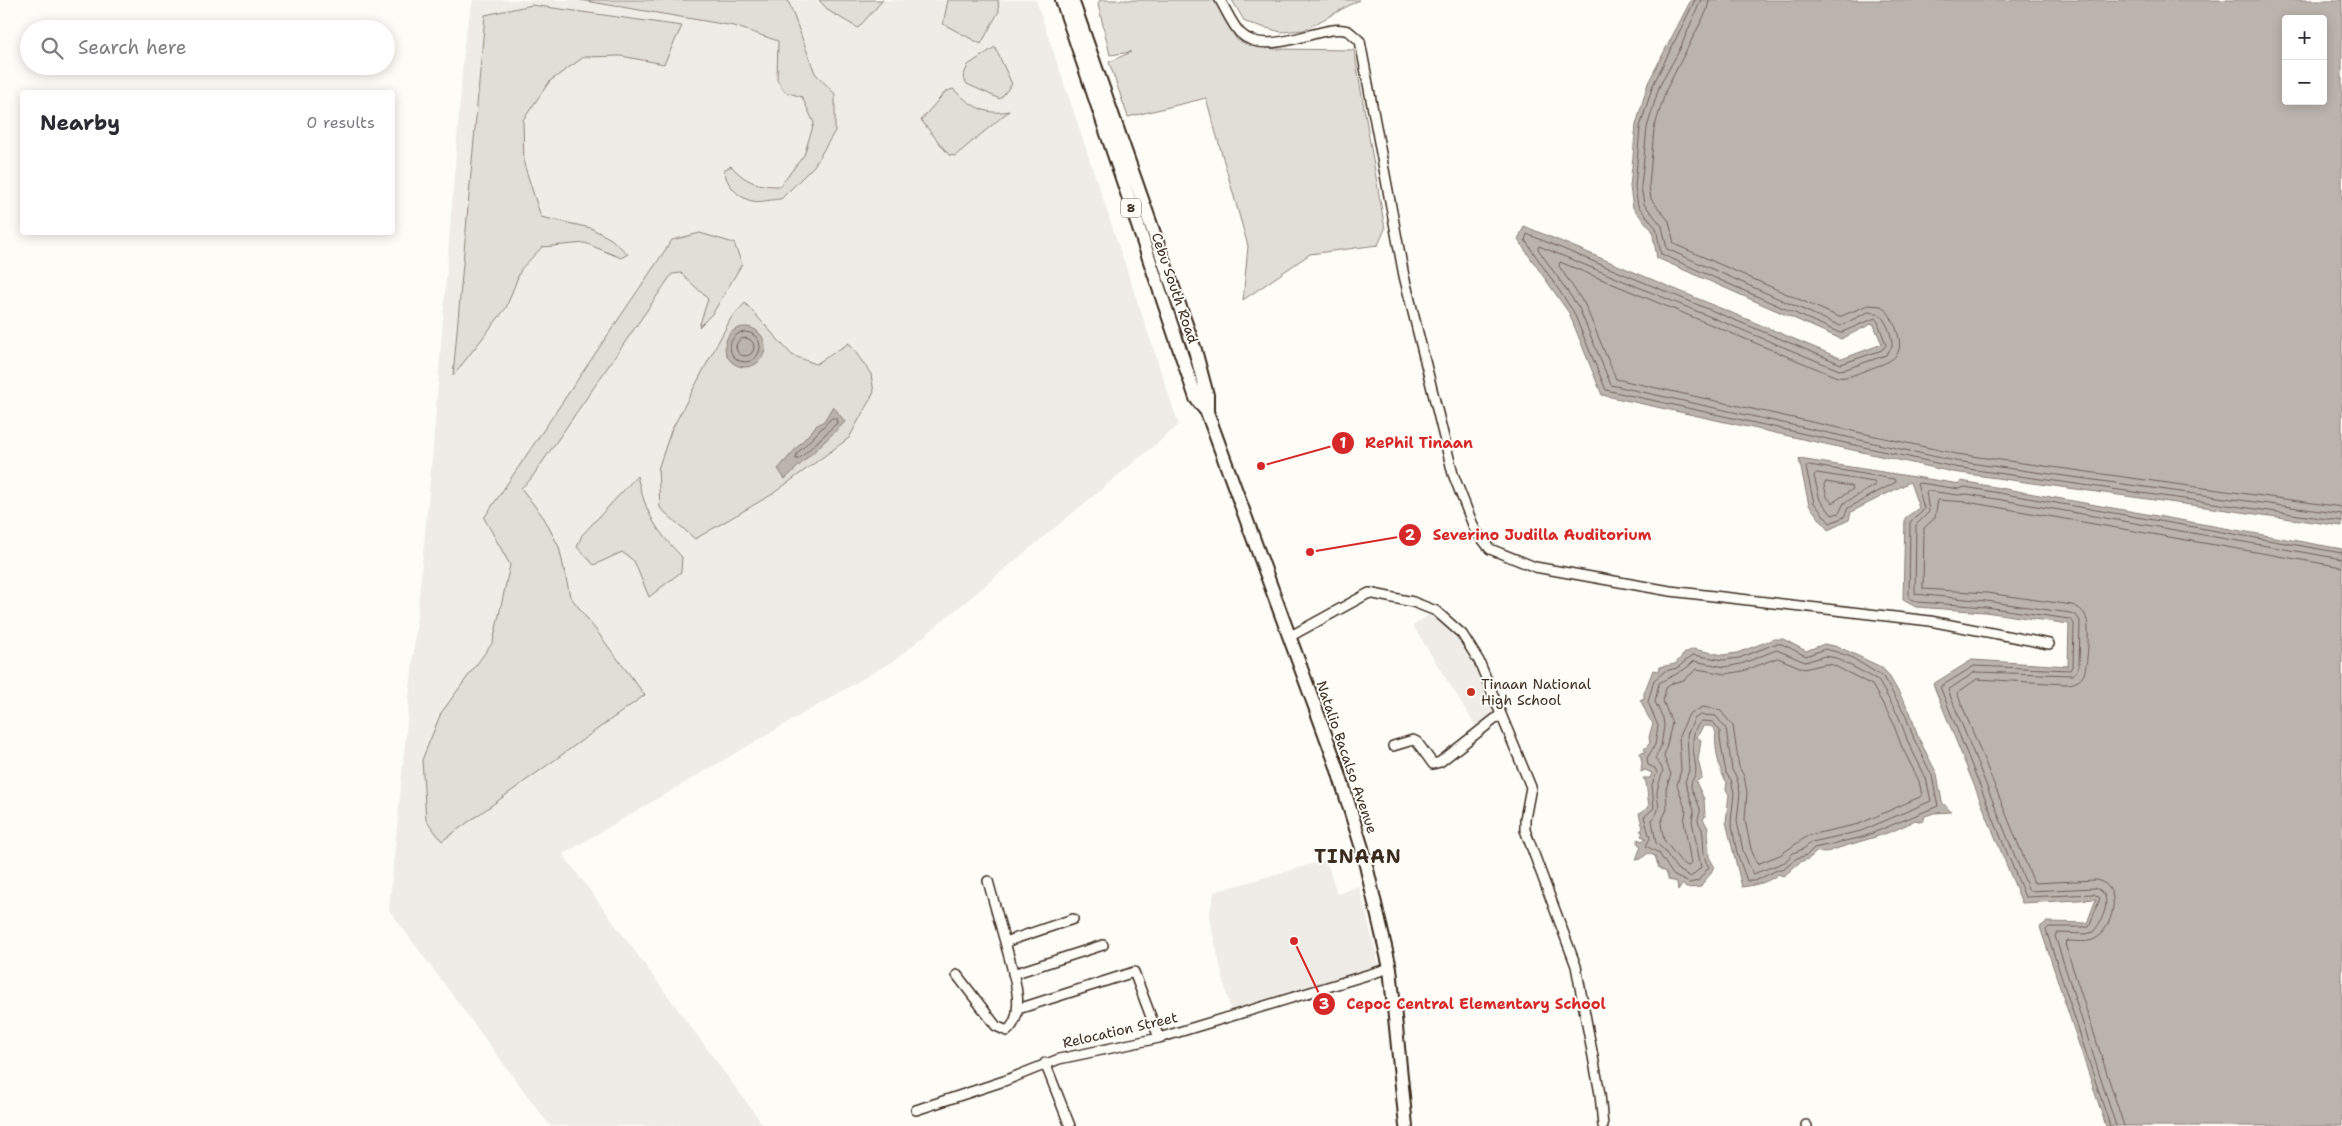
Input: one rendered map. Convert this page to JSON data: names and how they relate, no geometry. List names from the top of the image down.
{
  "streets": {
    "highway": ["8", "Cebu South Road", "Natalio Bacalso Avenue"],
    "street": ["Relocation Street"]
  },
  "crossings": [
    ["Cebu South Road", "Natalio Bacalso Avenue"],
    ["Natalio Bacalso Avenue", "Relocation Street"]
  ],
  "districts": ["TINAAN"],
  "places": [
    "RePhil Tinaan",
    "Severino Judilla Auditorium",
    "Tinaan National High School",
    "Cepoc Central Elementary School"
  ],
  "page": {
    "map_buttons": ["+", "−"],
    "search": "Search here",
    "heading": ["Nearby", "0 results"]
  }
}
